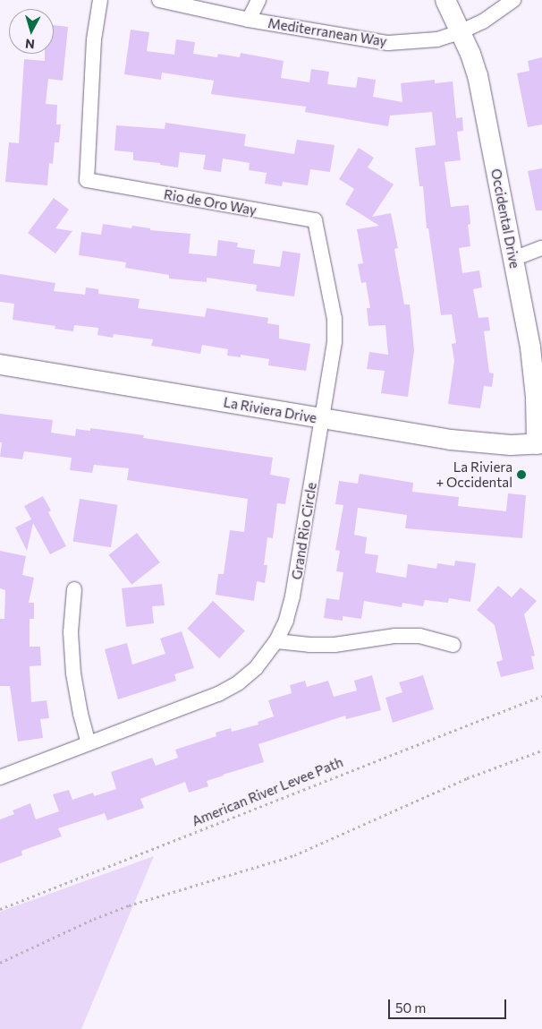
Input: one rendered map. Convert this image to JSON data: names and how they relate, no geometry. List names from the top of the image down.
{
  "streets": {
    "street": [
      "Mediterranean Way",
      "Rio de Oro Way",
      "Occidental Drive",
      "La Riviera Drive",
      "Grand Rio Circle"
    ],
    "path": ["American River Levee Path"]
  },
  "crossings": [
    ["Mediterranean Way", "Occidental Drive"],
    ["Rio de Oro Way", "La Riviera Drive"],
    ["Rio de Oro Way", "Grand Rio Circle"],
    ["Occidental Drive", "La Riviera Drive"],
    ["La Riviera Drive", "Grand Rio Circle"]
  ],
  "places": ["La Riviera + Occidental"],
  "scale_bar": "50 m",
  "north": "bottom"
}
